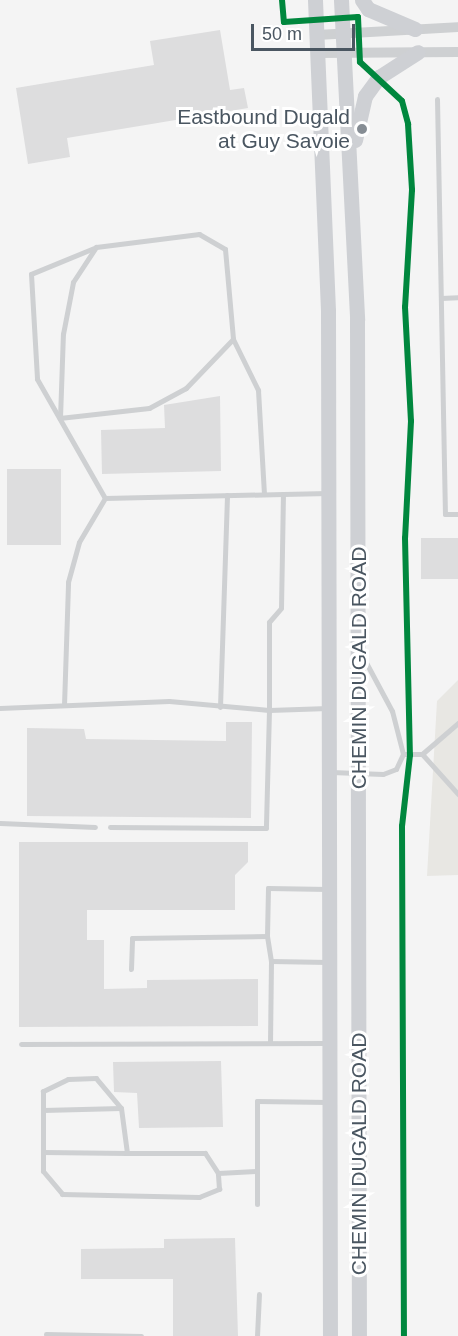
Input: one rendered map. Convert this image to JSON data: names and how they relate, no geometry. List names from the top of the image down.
{
  "streets": {
    "main road": ["CHEMIN DUGALD ROAD"]
  },
  "places": ["Eastbound Dugald at Guy Savoie"],
  "scale_bar": "50 m"
}
